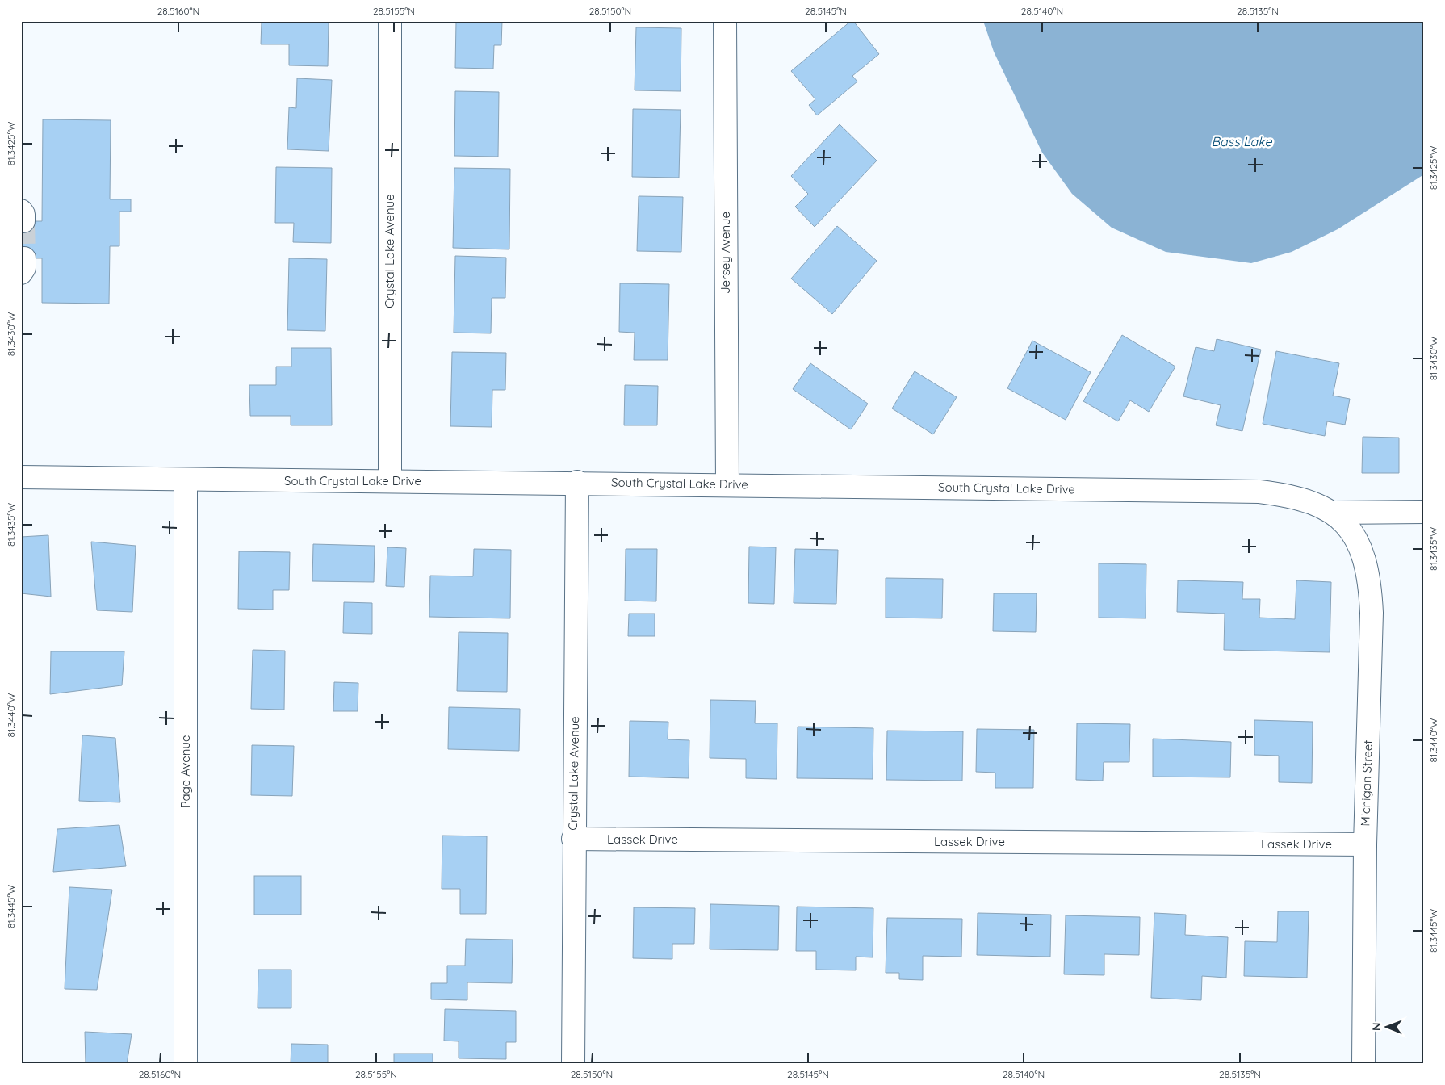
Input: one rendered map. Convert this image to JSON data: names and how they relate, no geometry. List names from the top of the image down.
{
  "streets": {
    "street": [
      "Crystal Lake Avenue",
      "Jersey Avenue",
      "South Crystal Lake Drive",
      "Page Avenue",
      "Michigan Street",
      "Lassek Drive"
    ]
  },
  "crossings": [
    ["Crystal Lake Avenue", "South Crystal Lake Drive"],
    ["Crystal Lake Avenue", "Lassek Drive"],
    ["Jersey Avenue", "South Crystal Lake Drive"],
    ["South Crystal Lake Drive", "Page Avenue"],
    ["South Crystal Lake Drive", "Michigan Street"],
    ["Michigan Street", "Lassek Drive"]
  ],
  "water": ["Bass Lake"],
  "north": "left",
  "coordinates": [
    "28.5160°N",
    "28.5155°N",
    "28.5150°N",
    "28.5145°N",
    "28.5140°N",
    "28.5135°N",
    "81.3425°W",
    "81.3430°W",
    "81.3435°W",
    "81.3440°W",
    "81.3445°W"
  ]
}
